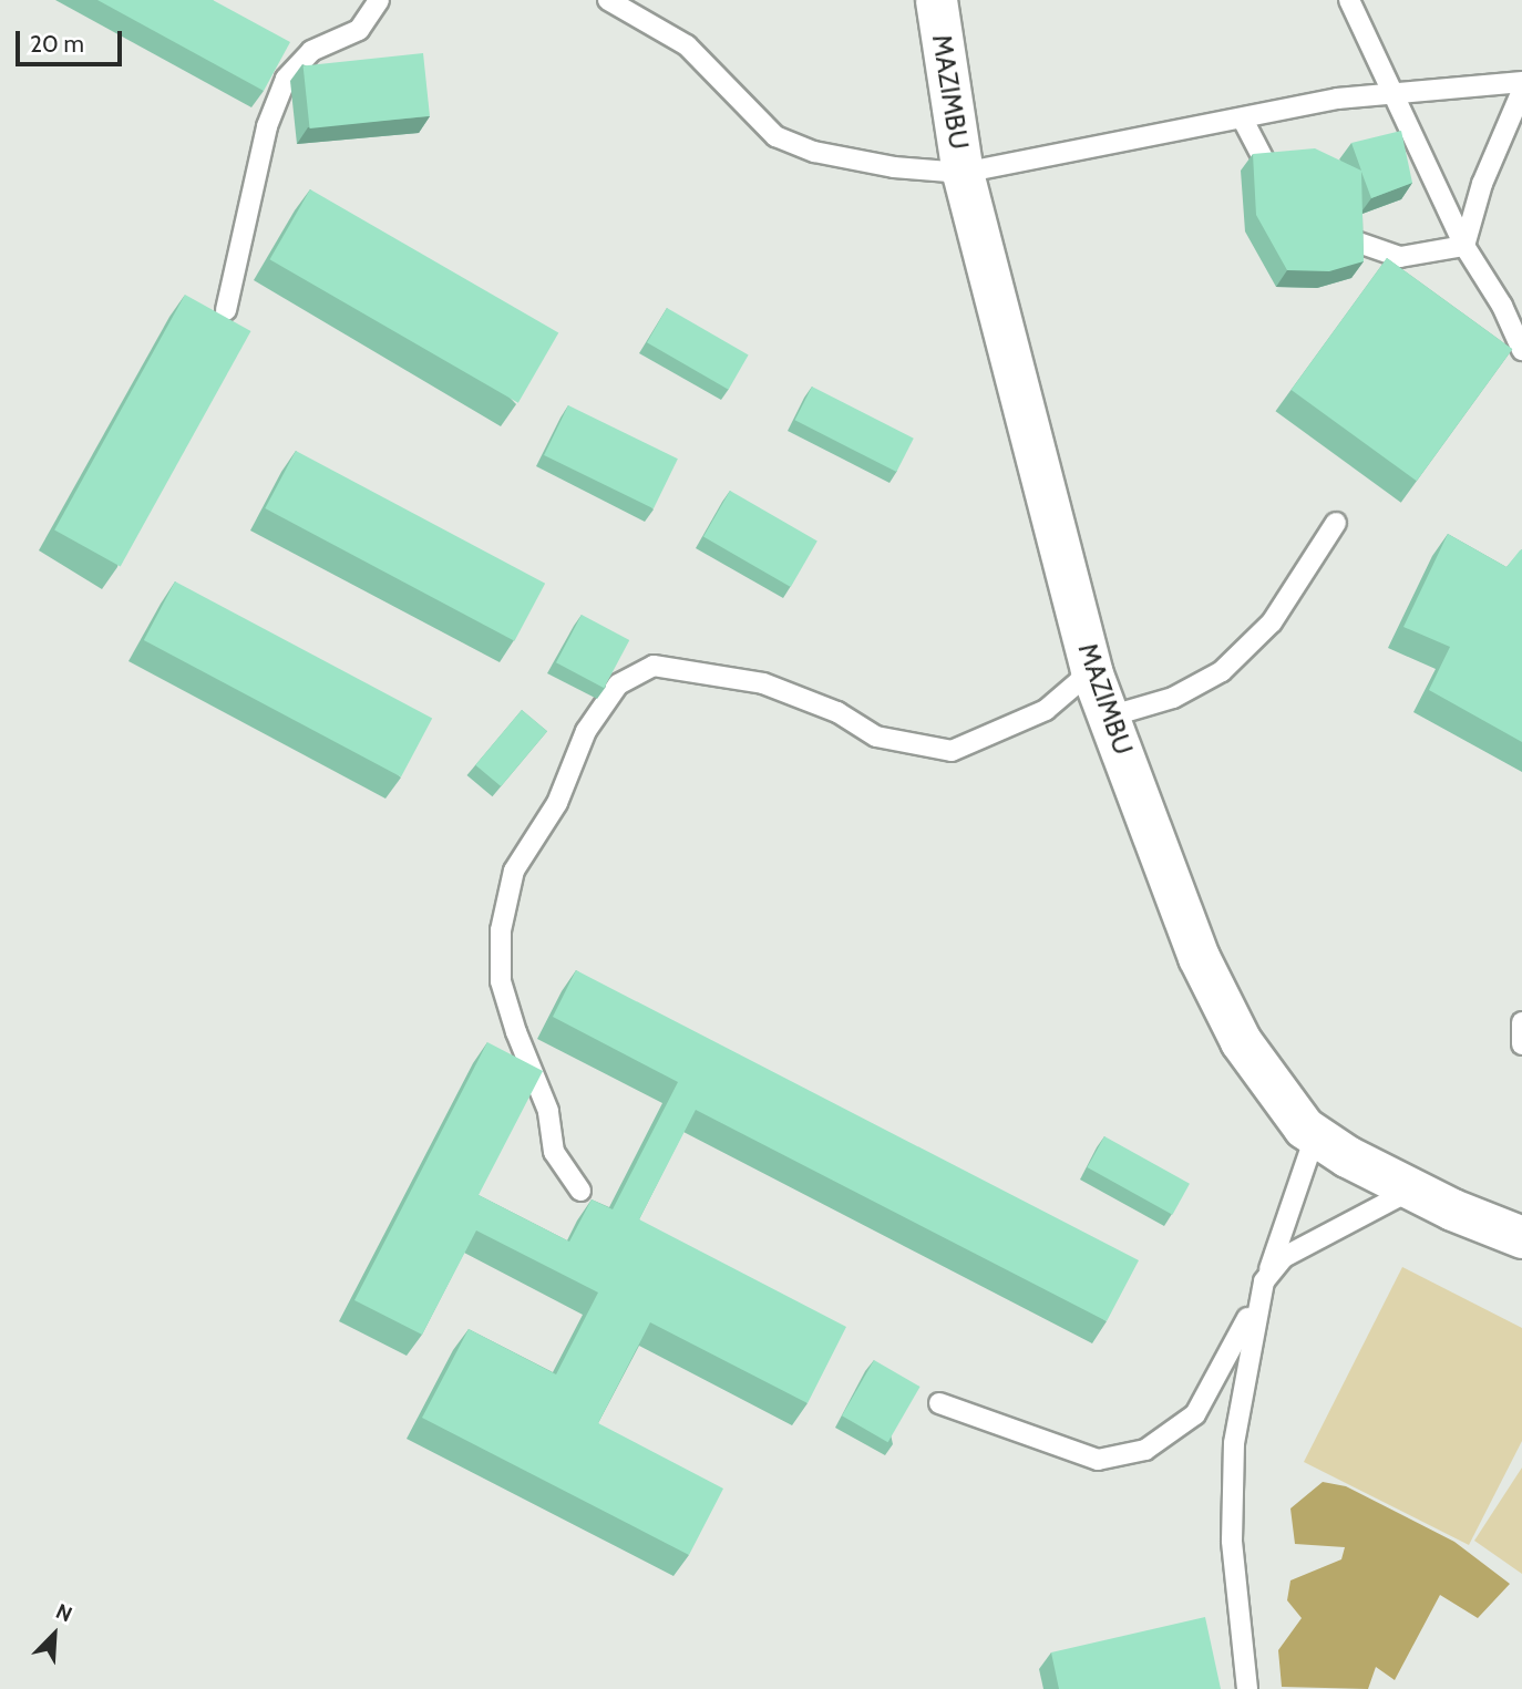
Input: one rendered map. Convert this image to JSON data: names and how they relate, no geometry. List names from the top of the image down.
{
  "streets": {
    "street": ["MAZIMBU"]
  },
  "scale_bar": "20 m",
  "north": "top right"
}
